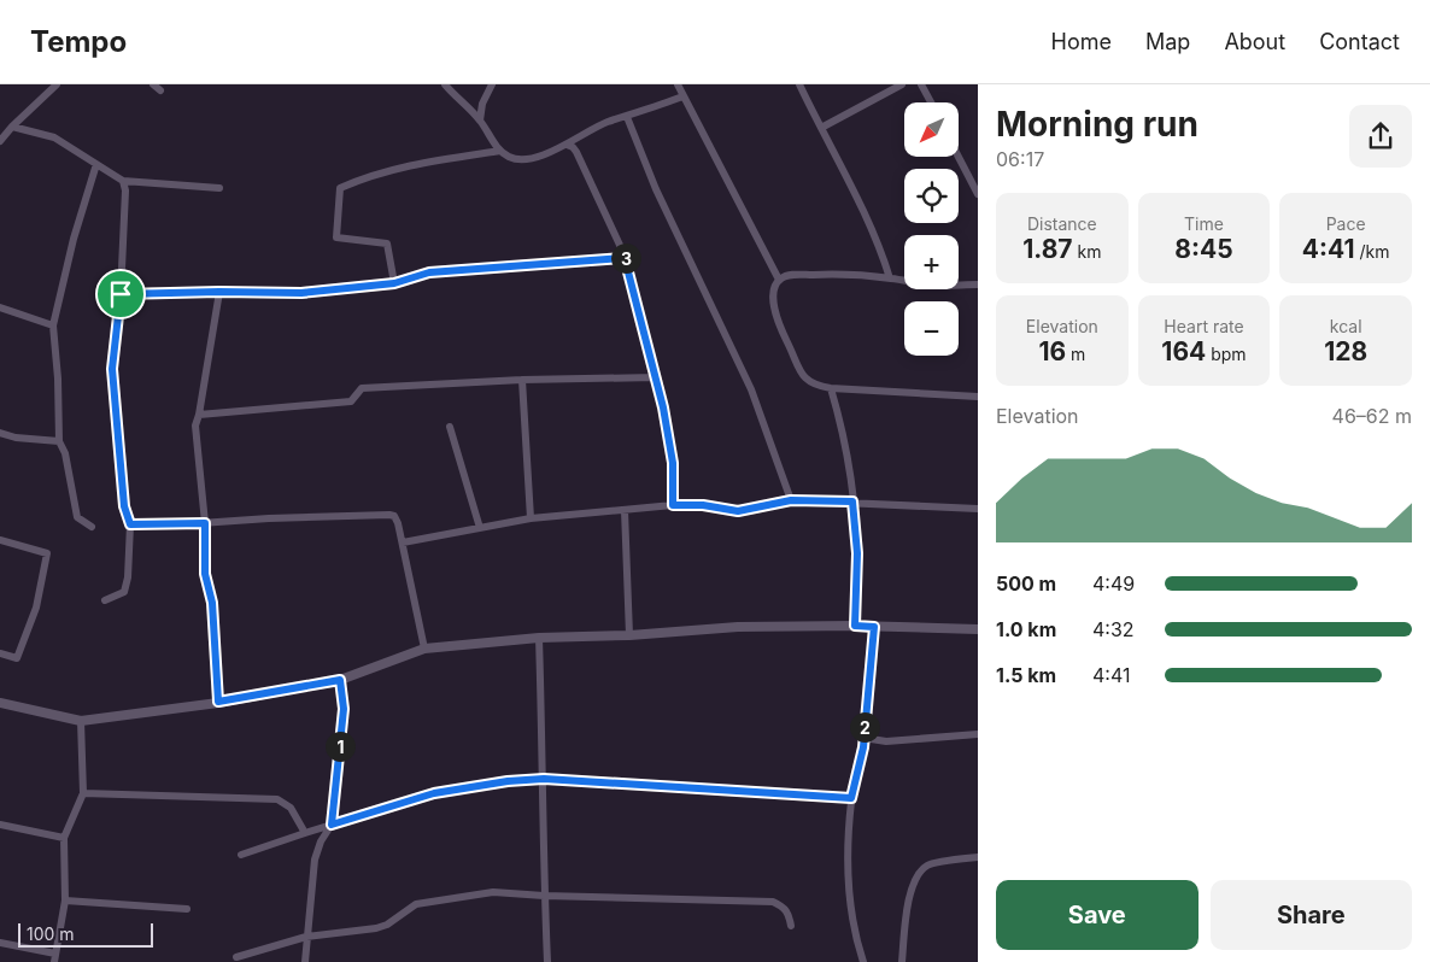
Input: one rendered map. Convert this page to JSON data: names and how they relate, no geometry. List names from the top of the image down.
{
  "scale_bar": "100 m",
  "north": "bottom left",
  "page": {
    "header": "Tempo",
    "nav": [
      "Home",
      "Map",
      "About",
      "Contact"
    ],
    "heading": ["Morning run", "06:17"],
    "map_buttons": ["+", "−"],
    "stats": [
      ["Distance", "1.87 km"],
      ["Time", "8:45"],
      ["Pace", "4:41 /km"],
      ["Elevation", "16 m"],
      ["Heart rate", "164 bpm"],
      ["kcal", "128"]
    ],
    "pins": ["3", "2", "1"],
    "chart": ["Elevation", "46–62 m"],
    "list": [
      {
        "name": "500 m",
        "note": "4:49"
      },
      {
        "name": "1.0 km",
        "note": "4:32"
      },
      {
        "name": "1.5 km",
        "note": "4:41"
      }
    ],
    "buttons": ["Save", "Share"],
    "scale": "100 m"
  }
}
